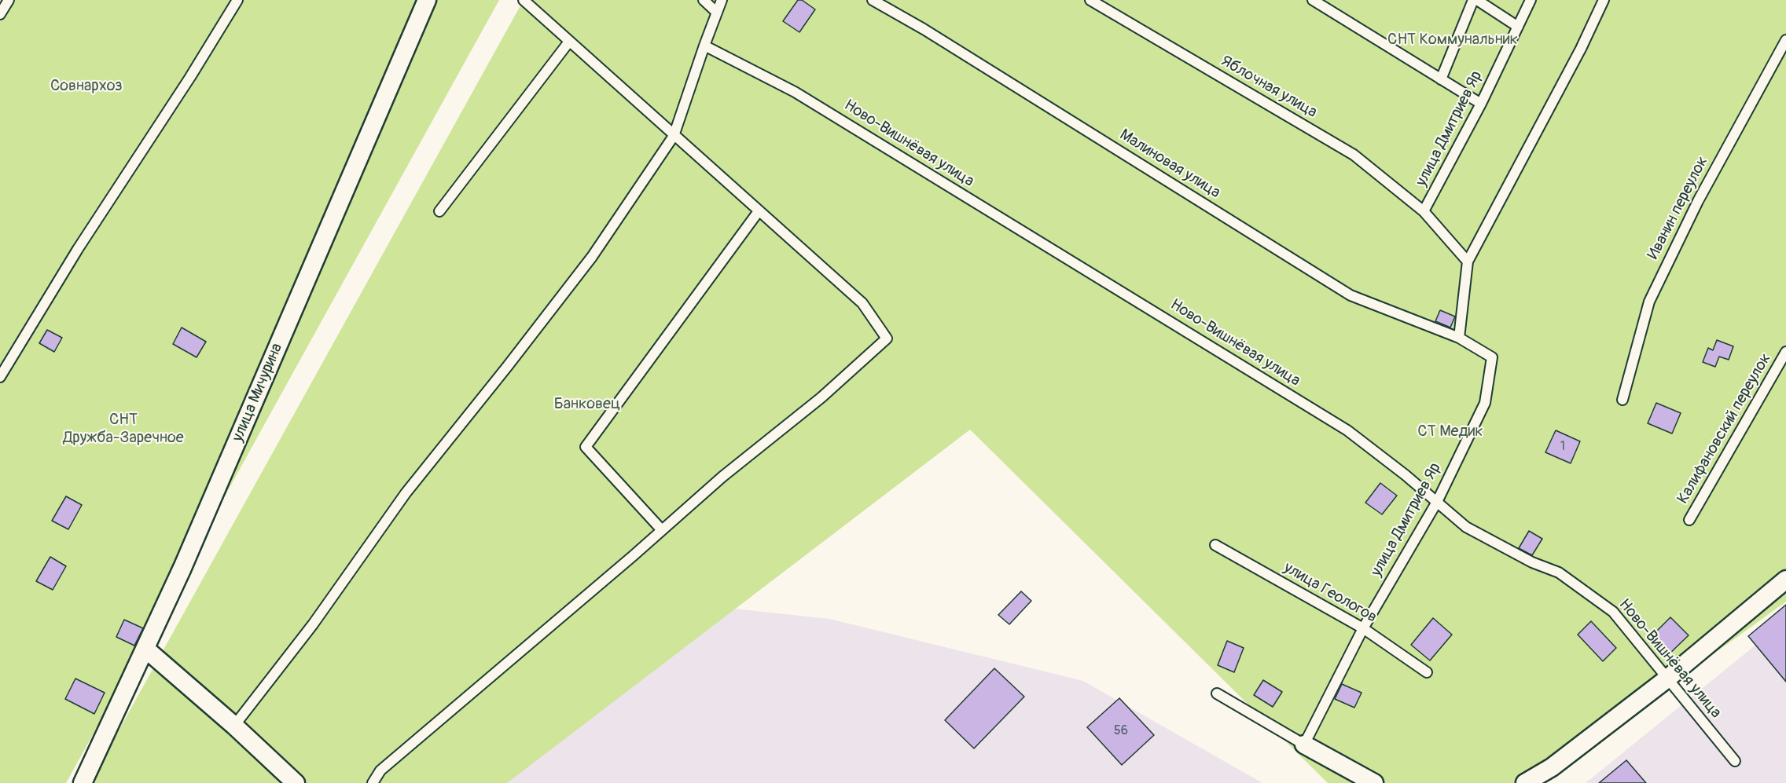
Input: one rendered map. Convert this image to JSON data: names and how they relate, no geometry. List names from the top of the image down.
{
  "streets": {
    "street": ["улица Мичурина"],
    "lane": [
      "Яблочная улица",
      "улица Дмитриев Яр",
      "Ново-Вишнёвая улица",
      "Малиновая улица",
      "Иванин переулок",
      "Калифановский переулок",
      "улица Геологов"
    ]
  },
  "crossings": [
    ["Яблочная улица", "улица Дмитриев Яр"],
    ["улица Дмитриев Яр", "Ново-Вишнёвая улица"],
    ["улица Дмитриев Яр", "Малиновая улица"],
    ["улица Дмитриев Яр", "улица Геологов"]
  ],
  "parks": [
    "СНТ Коммунальник",
    "Совнархоз",
    "Банковец",
    "СНТ Дружба-Заречное",
    "СТ Медик"
  ],
  "house_numbers": ["1", "56"]
}
